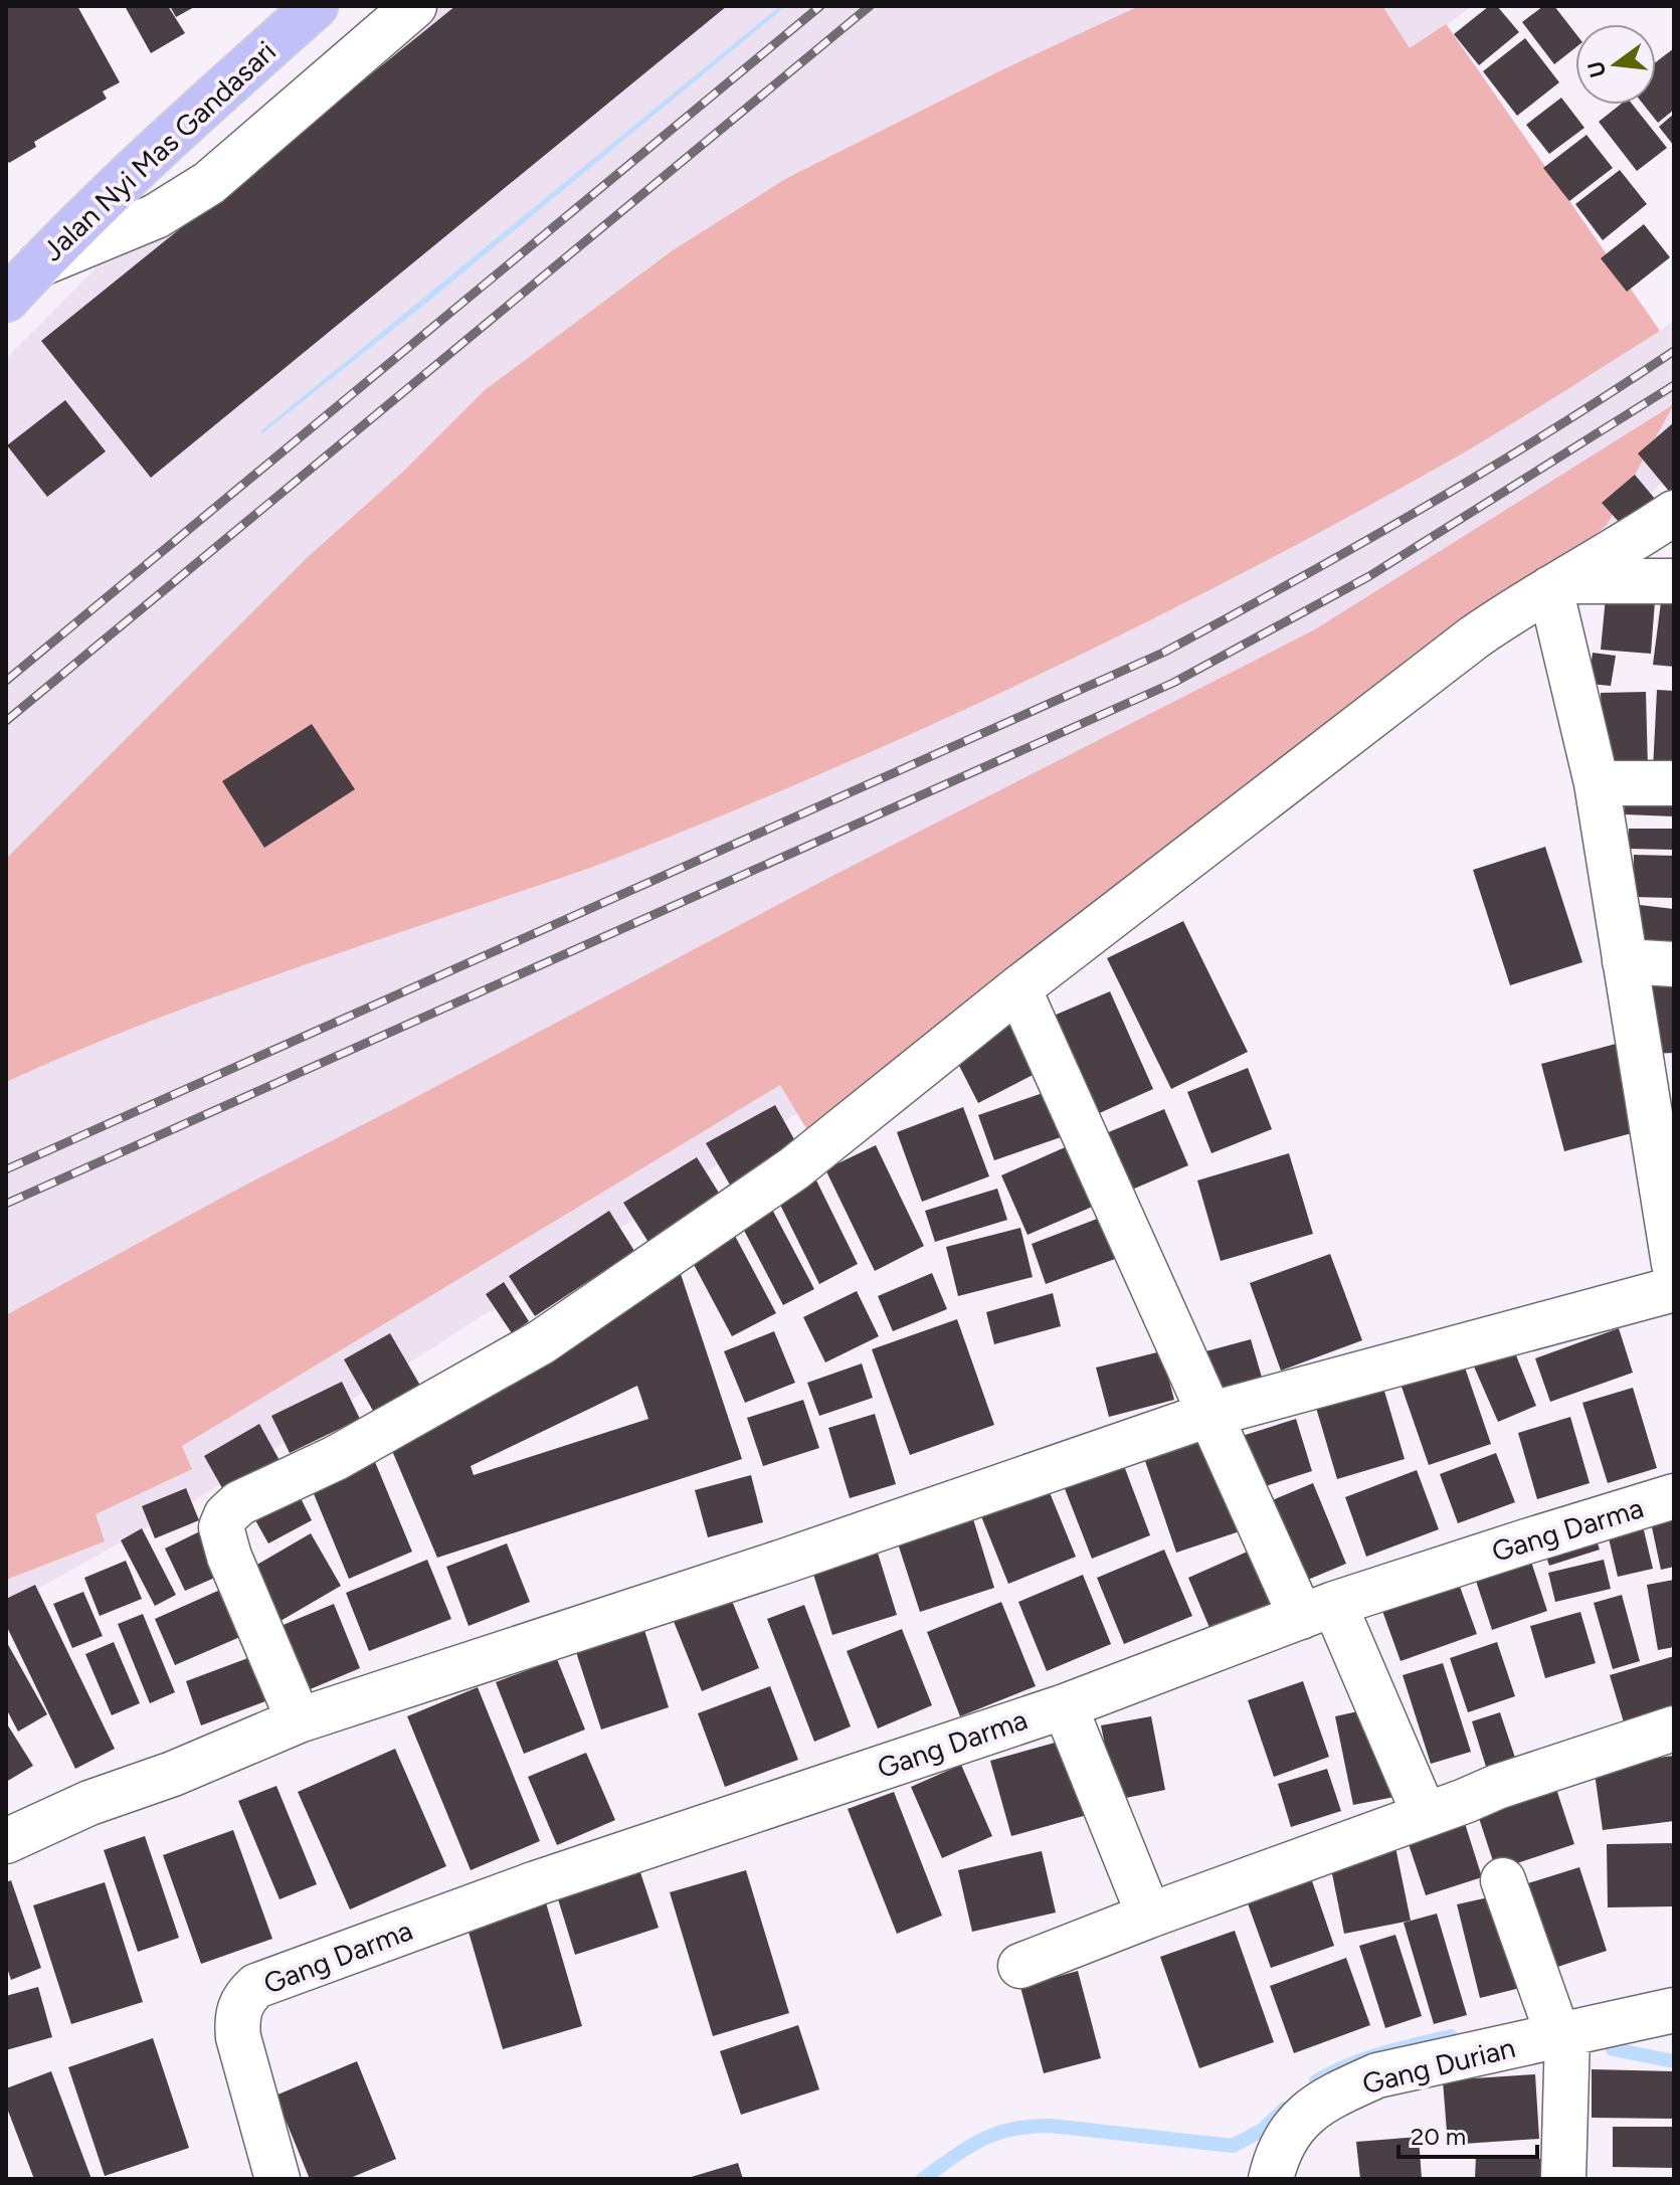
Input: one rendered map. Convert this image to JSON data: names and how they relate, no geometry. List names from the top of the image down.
{
  "streets": {
    "main road": ["Jalan Nyi Mas Gandasari"],
    "street": ["Gang Darma", "Gang Durian"]
  },
  "scale_bar": "20 m",
  "north": "left"
}
